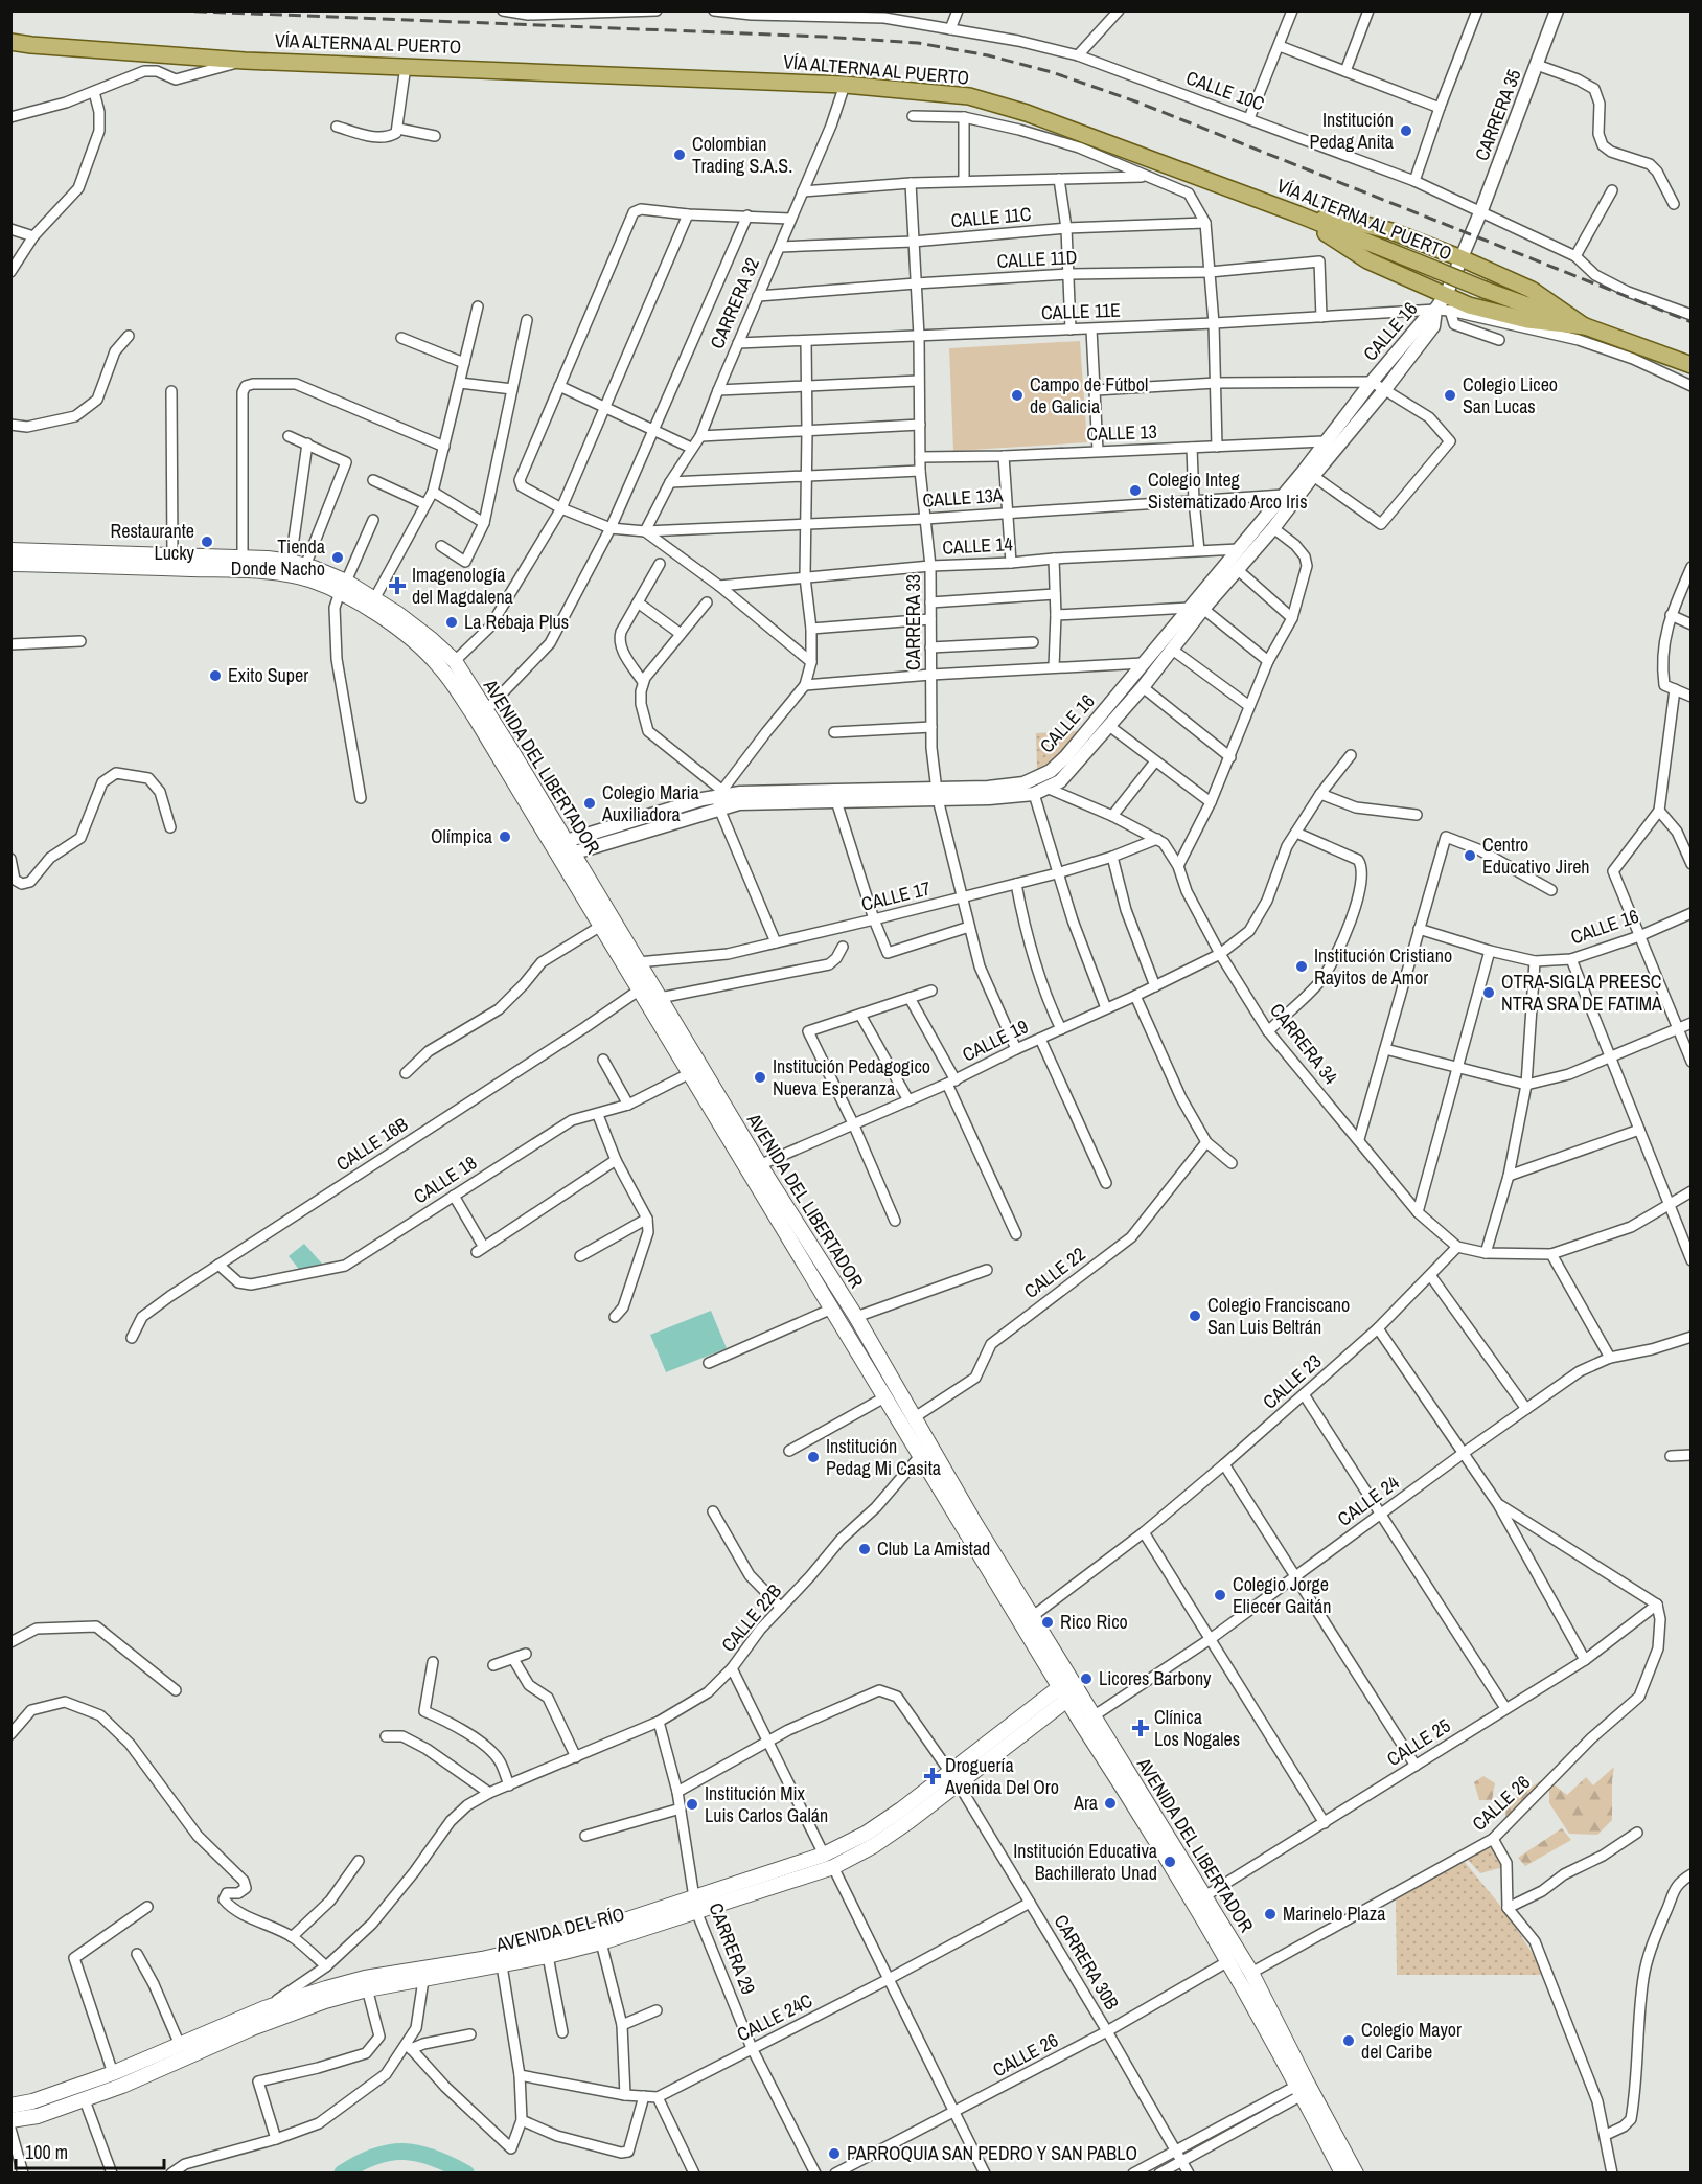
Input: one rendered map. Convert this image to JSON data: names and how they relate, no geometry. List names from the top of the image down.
{
  "streets": {
    "main road": ["VÍA ALTERNA AL PUERTO", "AVENIDA DEL LIBERTADOR", "AVENIDA DEL RÍO"],
    "street": [
      "CALLE 10C",
      "CARRERA 35",
      "CALLE 11C",
      "CALLE 11D",
      "CARRERA 32",
      "CALLE 11E",
      "CALLE 16",
      "CALLE 13",
      "CALLE 13A",
      "CALLE 14",
      "CARRERA 33",
      "CALLE 17",
      "CALLE 19",
      "CARRERA 34",
      "CALLE 16B",
      "CALLE 18",
      "CALLE 22",
      "CALLE 23",
      "CALLE 24",
      "CALLE 22B",
      "CALLE 25",
      "CALLE 26",
      "CARRERA 29",
      "CARRERA 30B",
      "CALLE 24C"
    ]
  },
  "crossings": [
    ["VÍA ALTERNA AL PUERTO", "CARRERA 32"],
    ["CALLE 10C", "CARRERA 35"],
    ["CARRERA 35", "CALLE 16"],
    ["CALLE 11C", "CARRERA 32"],
    ["CALLE 11C", "CARRERA 33"],
    ["CALLE 11D", "CARRERA 32"],
    ["CALLE 11D", "CALLE 11E"],
    ["CALLE 11D", "CARRERA 33"],
    ["CARRERA 32", "CALLE 11E"],
    ["CARRERA 32", "CALLE 13A"],
    ["CALLE 11E", "CALLE 16"],
    ["CALLE 11E", "CARRERA 33"],
    ["CALLE 16", "CALLE 13"],
    ["CALLE 16", "CALLE 13A"],
    ["CALLE 16", "CALLE 14"],
    ["CALLE 16", "CARRERA 33"],
    ["CALLE 16", "AVENIDA DEL LIBERTADOR"],
    ["CALLE 13", "CARRERA 33"],
    ["CALLE 13A", "CARRERA 33"],
    ["CALLE 14", "CARRERA 33"],
    ["CARRERA 33", "CALLE 17"],
    ["CARRERA 33", "CALLE 19"],
    ["AVENIDA DEL LIBERTADOR", "CALLE 17"],
    ["AVENIDA DEL LIBERTADOR", "CALLE 19"],
    ["AVENIDA DEL LIBERTADOR", "CALLE 16B"],
    ["AVENIDA DEL LIBERTADOR", "CALLE 18"],
    ["AVENIDA DEL LIBERTADOR", "CALLE 22"],
    ["AVENIDA DEL LIBERTADOR", "CALLE 23"],
    ["AVENIDA DEL LIBERTADOR", "CALLE 24"],
    ["AVENIDA DEL LIBERTADOR", "CALLE 22B"],
    ["AVENIDA DEL LIBERTADOR", "CALLE 25"],
    ["AVENIDA DEL LIBERTADOR", "CALLE 26"],
    ["AVENIDA DEL LIBERTADOR", "AVENIDA DEL RÍO"],
    ["CALLE 17", "CARRERA 34"],
    ["CALLE 19", "CARRERA 34"],
    ["CARRERA 34", "CALLE 23"],
    ["CALLE 16B", "CALLE 18"],
    ["CALLE 22B", "AVENIDA DEL RÍO"],
    ["CALLE 22B", "CARRERA 29"],
    ["CALLE 25", "CALLE 26"],
    ["CALLE 26", "CARRERA 30B"],
    ["AVENIDA DEL RÍO", "CARRERA 29"],
    ["AVENIDA DEL RÍO", "CARRERA 30B"],
    ["CARRERA 29", "CARRERA 30B"],
    ["CARRERA 29", "CALLE 24C"],
    ["CARRERA 30B", "CALLE 24C"]
  ],
  "places": {
    "other": [
      "Institución Pedag Anita",
      "Colombian Trading S.A.S.",
      "Campo de Fútbol de Galicia",
      "Colegio Liceo San Lucas",
      "Colegio Integ Sistematizado Arco Iris",
      "Restaurante Lucky",
      "Tienda Donde Nacho",
      "La Rebaja Plus",
      "Exito Super",
      "Colegio Maria Auxiliadora",
      "Olímpica",
      "Centro Educativo Jireh",
      "Institución Cristiano Rayitos de Amor",
      "OTRA-SIGLA PREESC NTRA SRA DE FATIMA",
      "Institución Pedagogico Nueva Esperanza",
      "Colegio Franciscano San Luis Beltrán",
      "Institución Pedag Mi Casita",
      "Club La Amistad",
      "Colegio Jorge Eliecer Gaitán",
      "Rico Rico",
      "Licores Barbony",
      "Ara",
      "Institución Mix Luis Carlos Galán",
      "Institución Educativa Bachillerato Unad",
      "Marinelo Plaza",
      "Colegio Mayor del Caribe",
      "PARROQUIA SAN PEDRO Y SAN PABLO"
    ],
    "health": ["Imagenología del Magdalena", "Clínica Los Nogales", "Droguería Avenida Del Oro"]
  },
  "scale_bar": "100 m"
}
